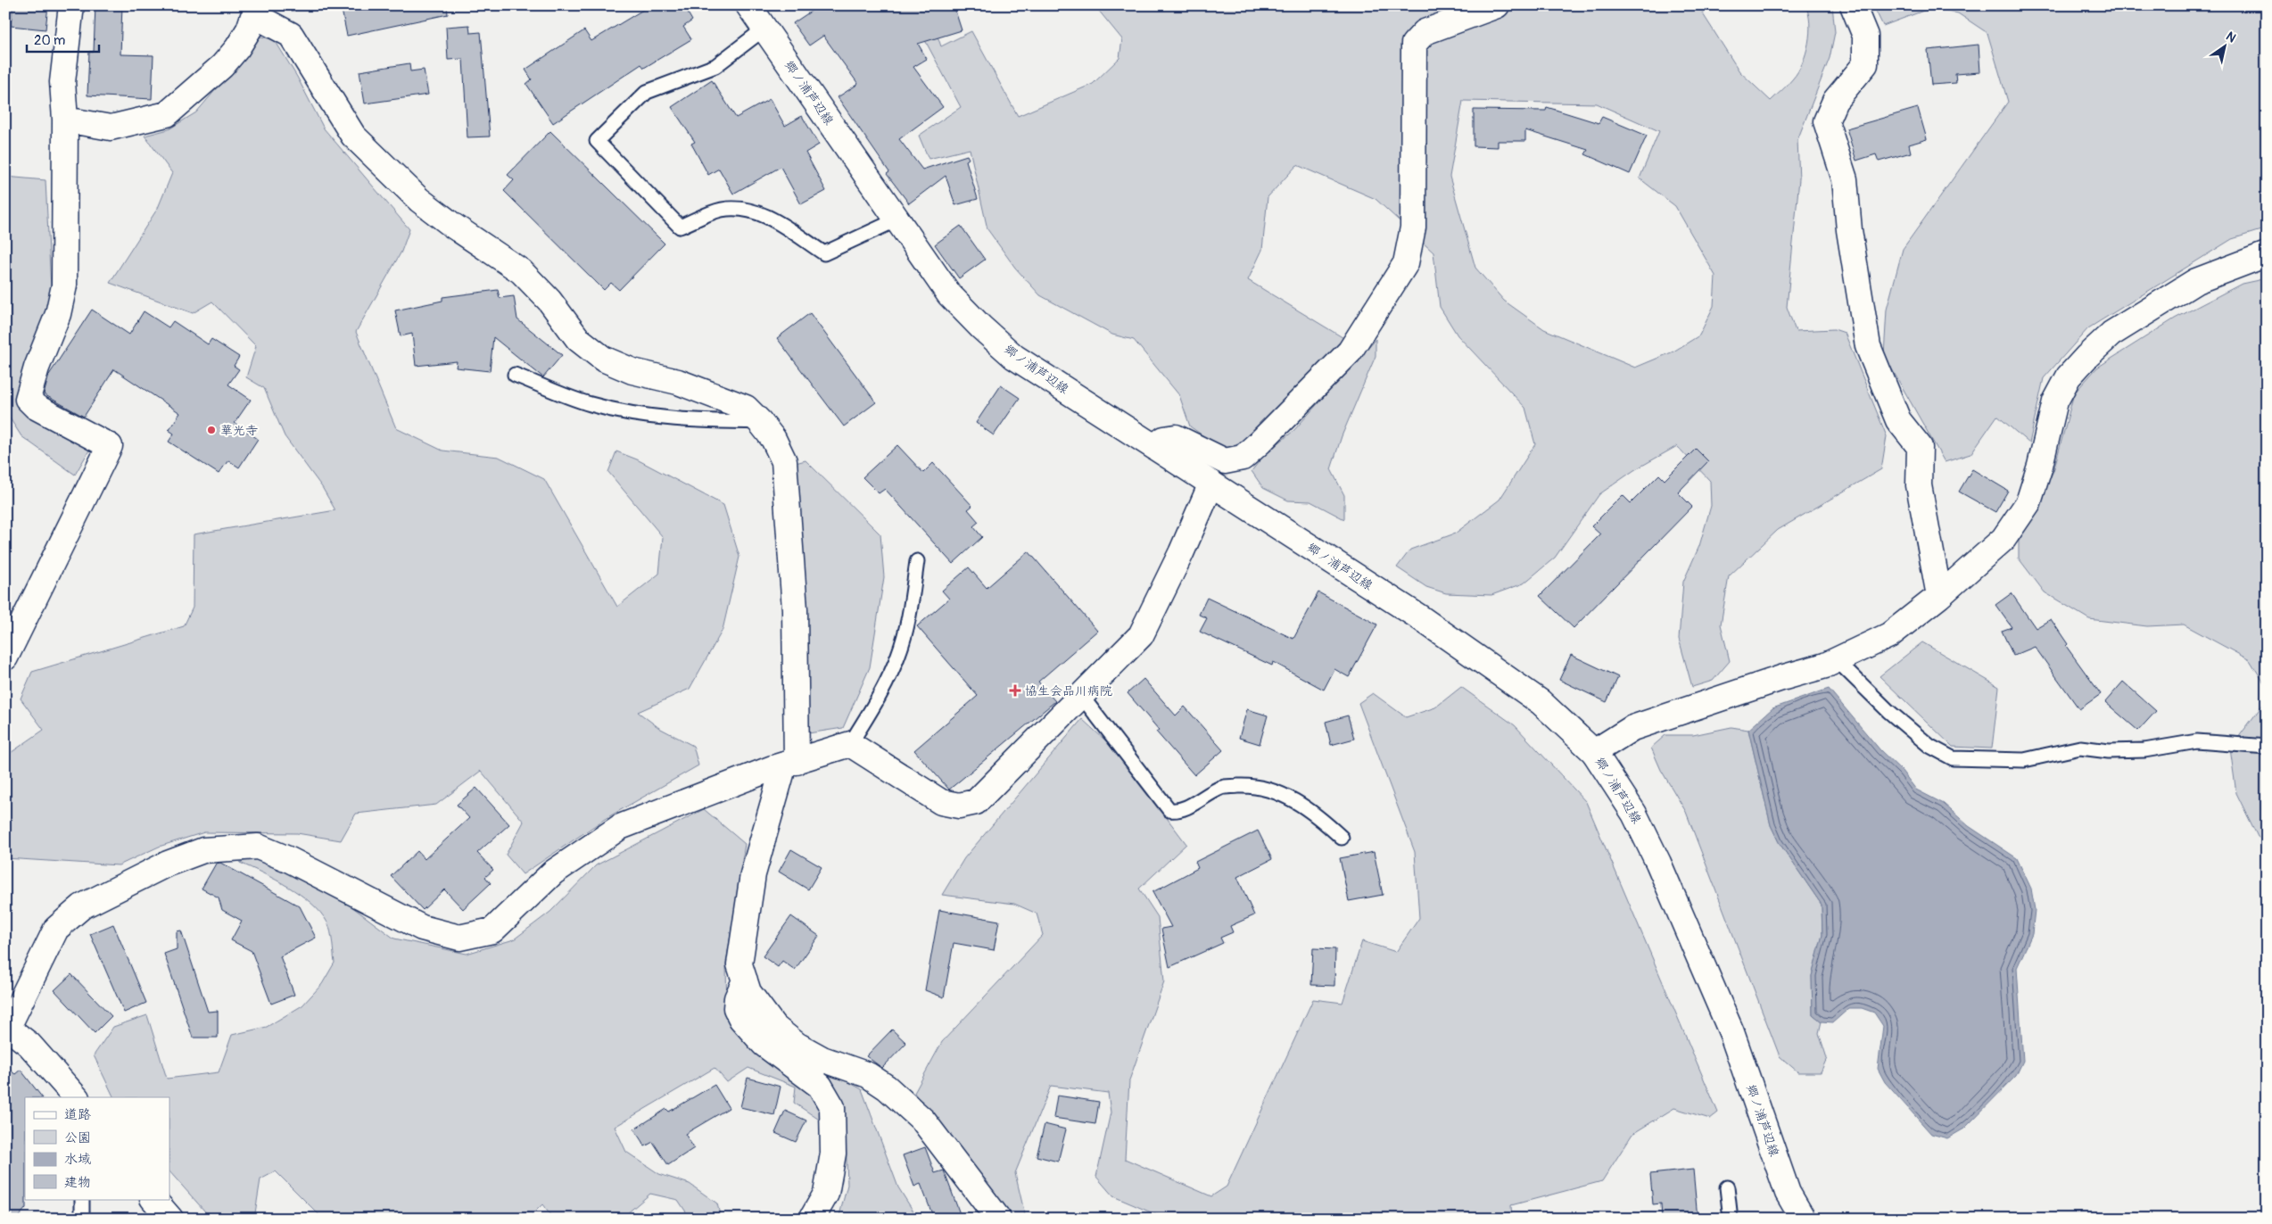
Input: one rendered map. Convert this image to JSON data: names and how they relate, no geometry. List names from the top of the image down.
{
  "streets": {
    "main road": ["郷ノ浦芦辺線"]
  },
  "places": {
    "other": ["華光寺"],
    "health": ["協生会品川病院"]
  },
  "legend": [
    "道路",
    "公園",
    "水域",
    "建物"
  ],
  "scale_bar": "20 m",
  "north": "top right"
}
